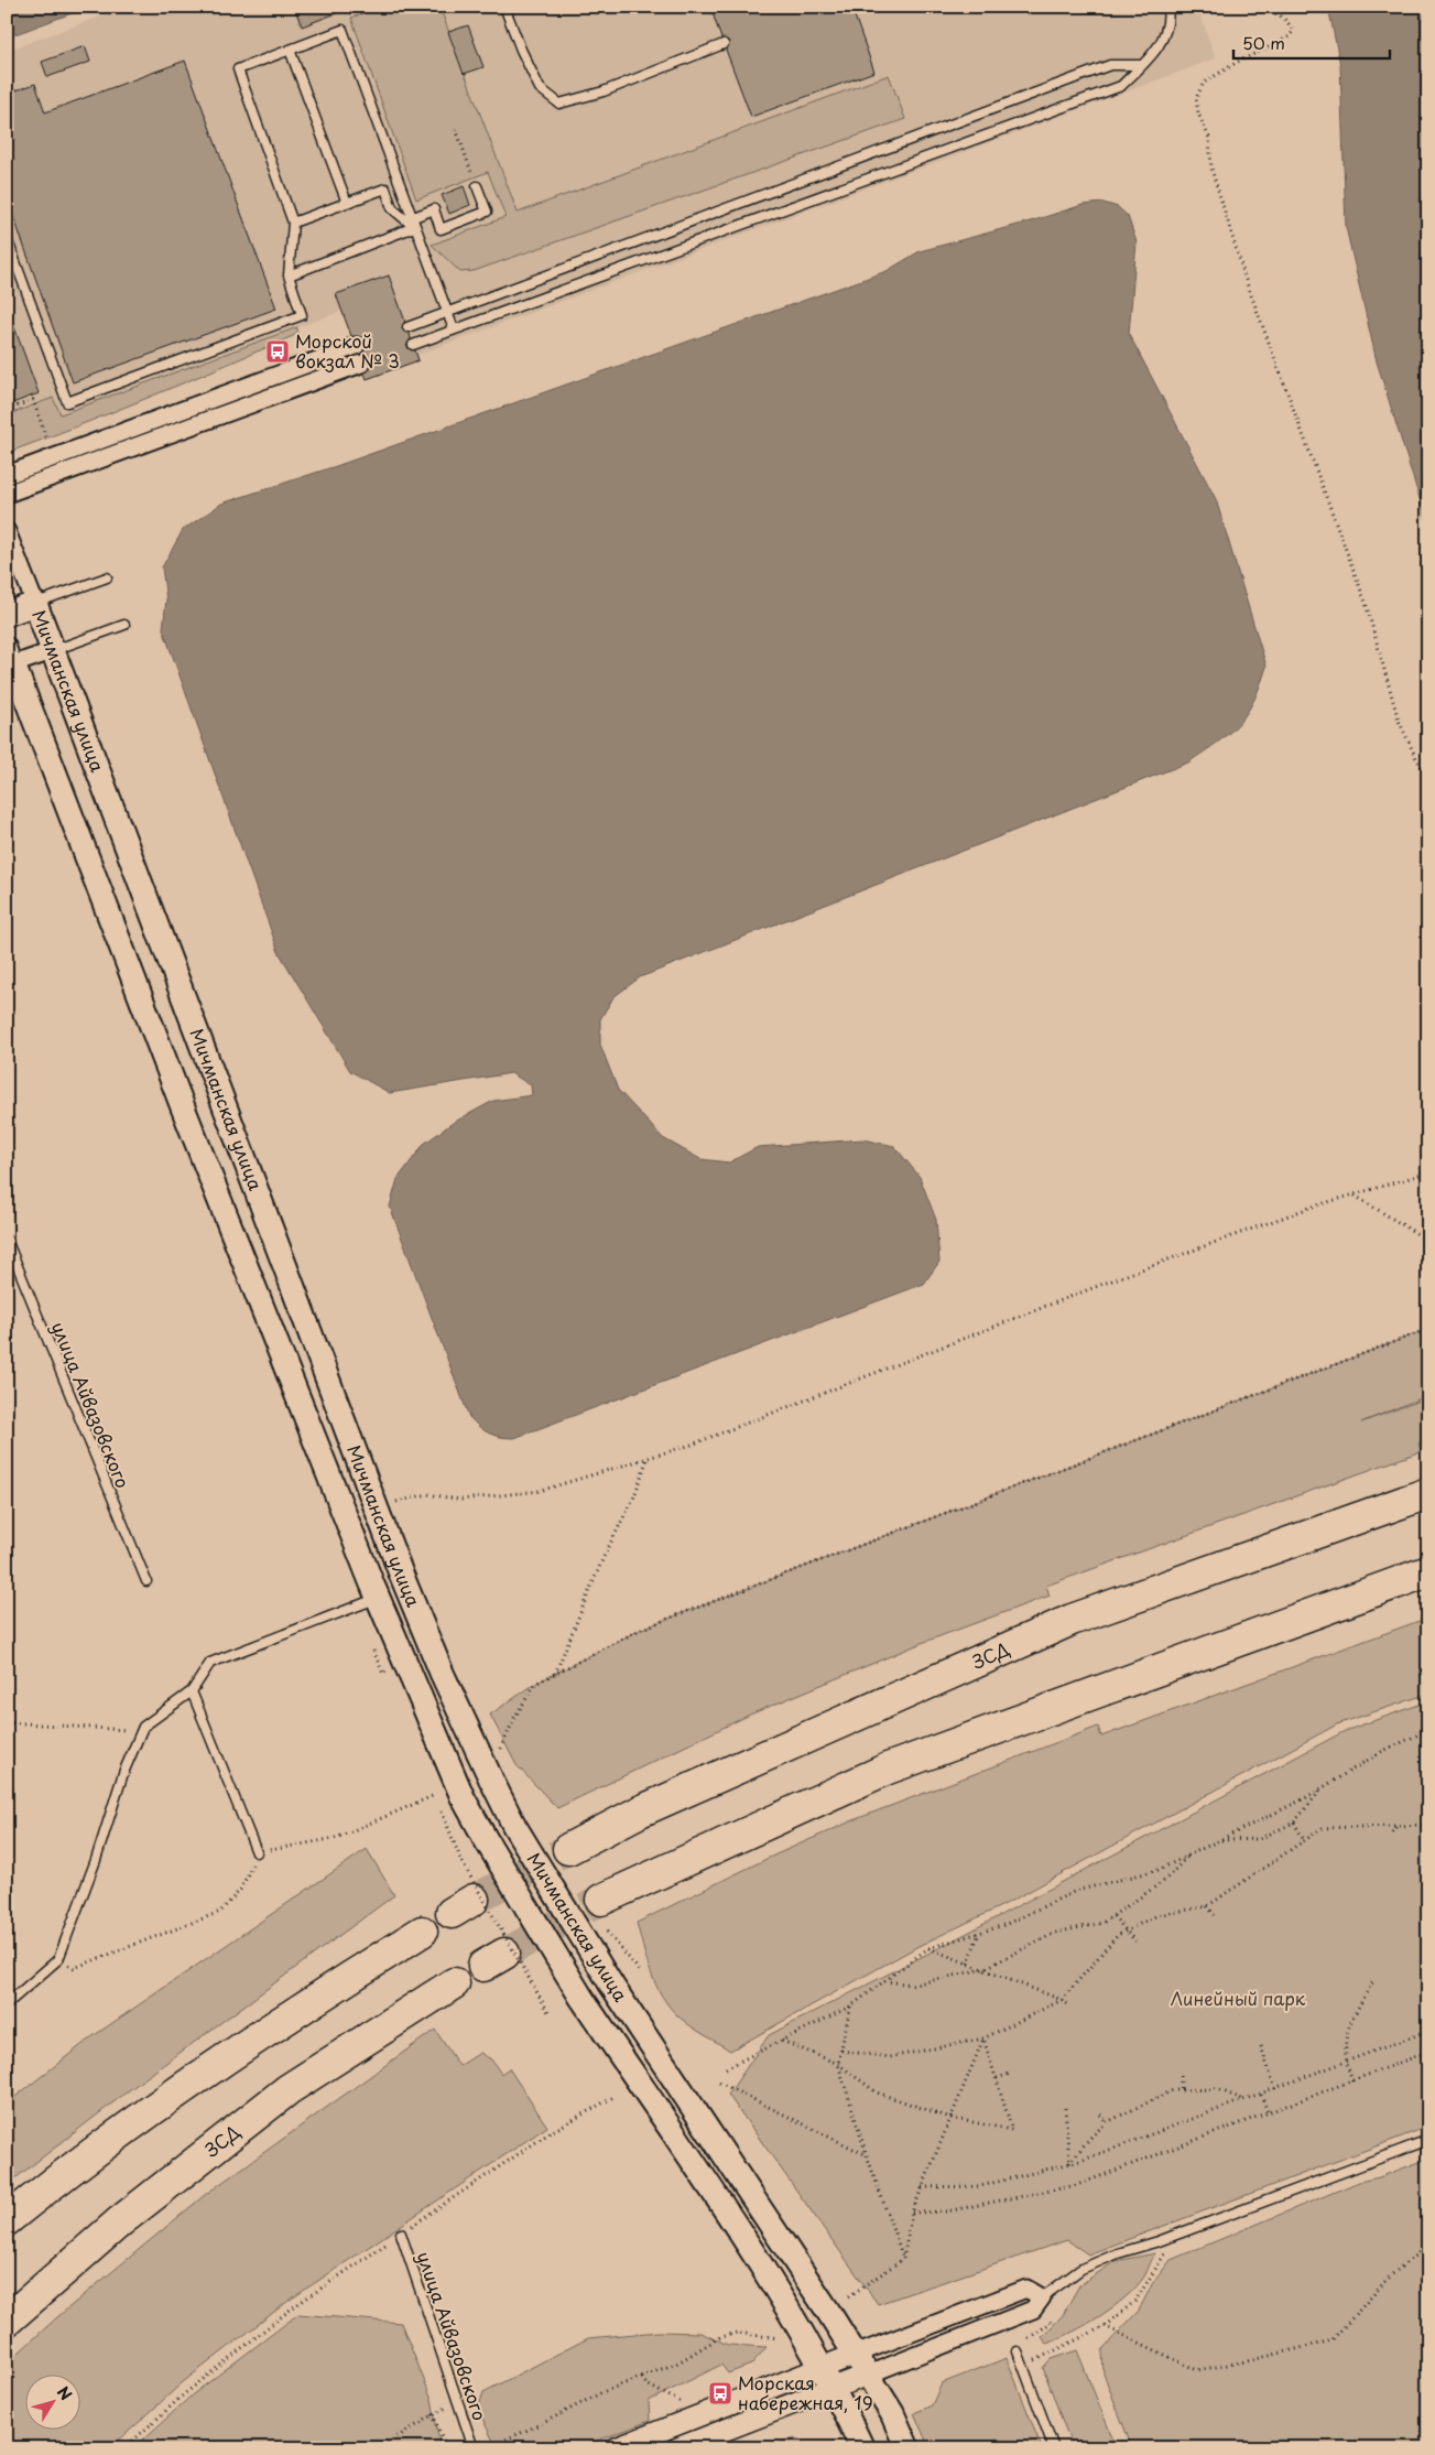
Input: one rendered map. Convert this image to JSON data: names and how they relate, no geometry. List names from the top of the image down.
{
  "streets": {
    "highway": ["ЗСД"],
    "main road": ["Мичманская улица"],
    "lane": ["улица Айвазовского"]
  },
  "parks": ["Линейный парк"],
  "places": {
    "bus stop": ["Морской вокзал № 3", "Морская набережная, 19"]
  },
  "scale_bar": "50 m",
  "north": "top right"
}
